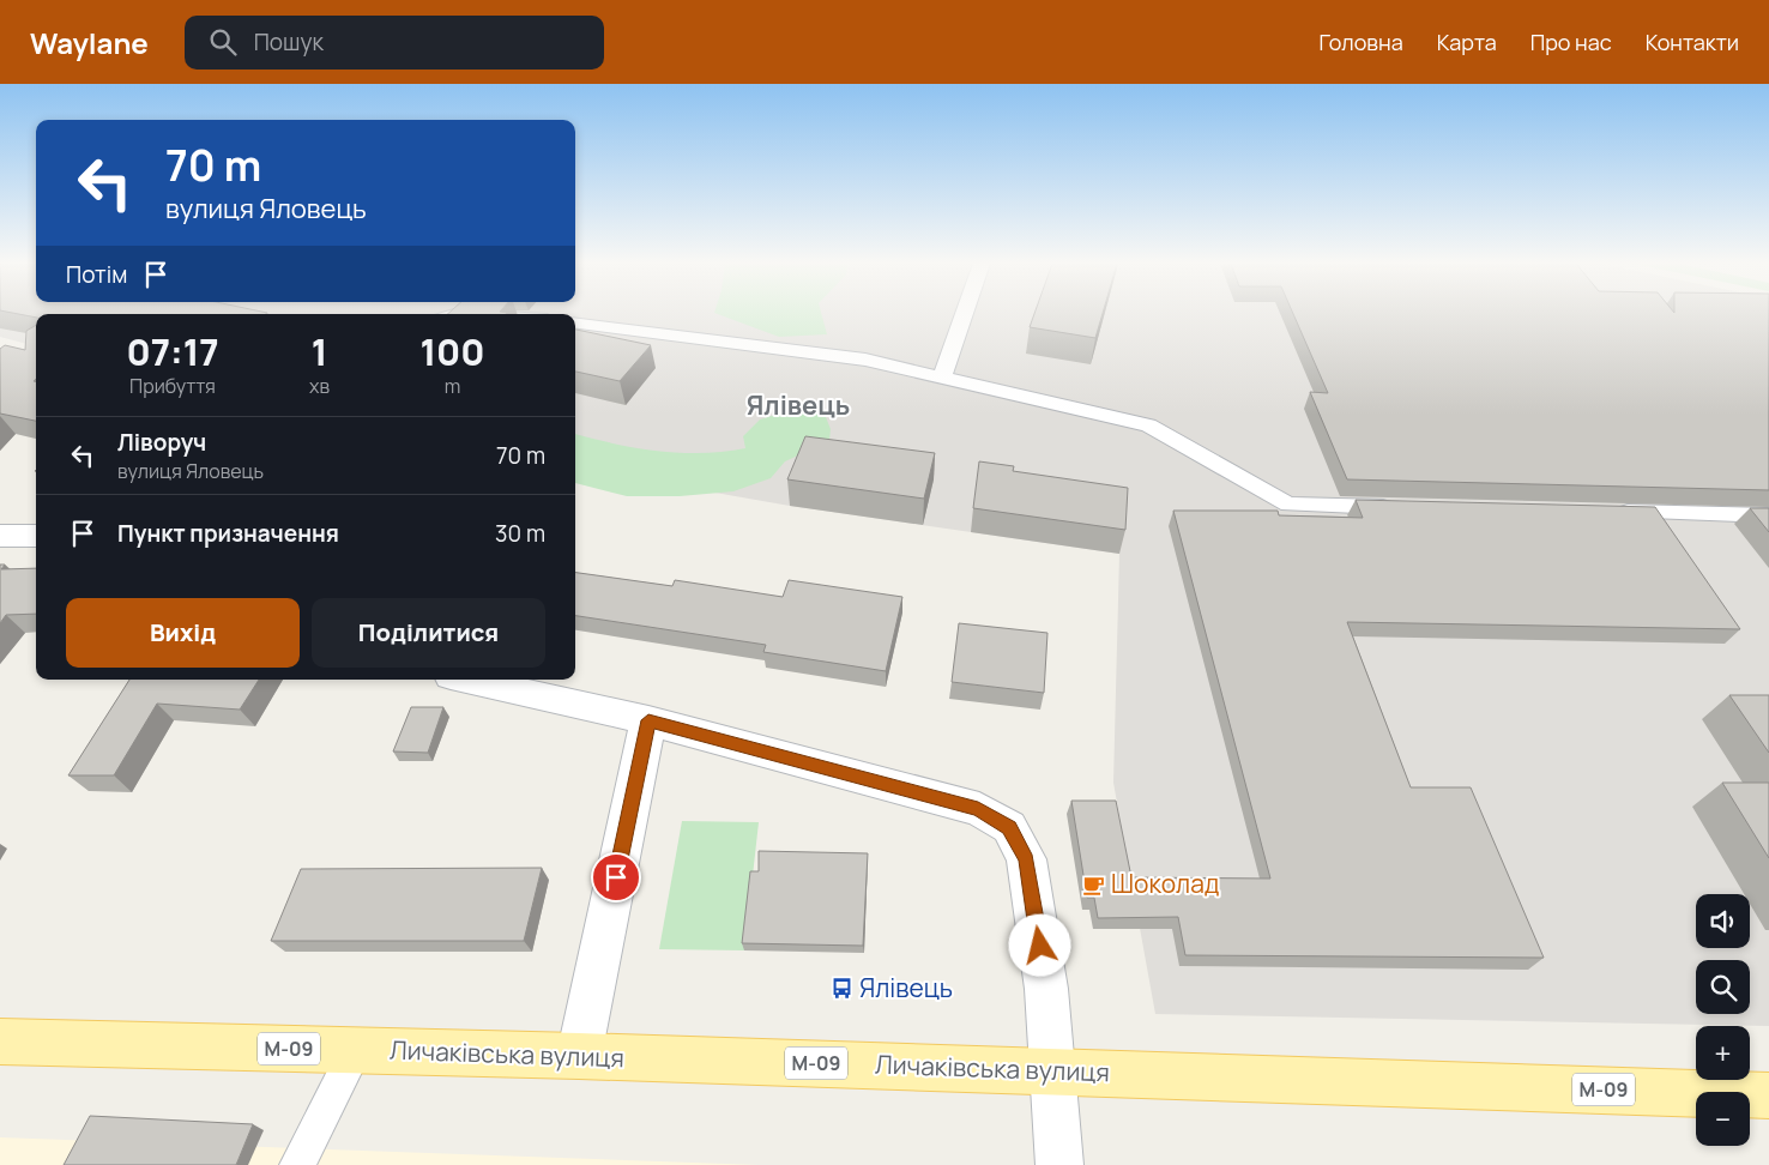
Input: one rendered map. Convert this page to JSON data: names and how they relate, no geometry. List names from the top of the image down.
{
  "streets": {
    "main road": ["М-09", "Личаківська вулиця"]
  },
  "districts": ["Ялівець"],
  "places": {
    "cafe": ["Шоколад"],
    "bus stop": ["Ялівець"]
  },
  "page": {
    "header": "Waylane",
    "search": "Пошук",
    "nav": [
      "Головна",
      "Карта",
      "Про нас",
      "Контакти"
    ],
    "turn": ["70 m", "вулиця Яловець"],
    "then": "Потім",
    "eta": [
      "07:17",
      "Прибуття",
      "1",
      "хв",
      "100",
      "m"
    ],
    "list": [
      {
        "name": "Ліворуч",
        "note": "вулиця Яловець",
        "value": "70 m"
      },
      {
        "name": "Пункт призначення",
        "value": "30 m"
      }
    ],
    "buttons": ["Вихід", "Поділитися"],
    "map_buttons": ["+", "−"]
  }
}
